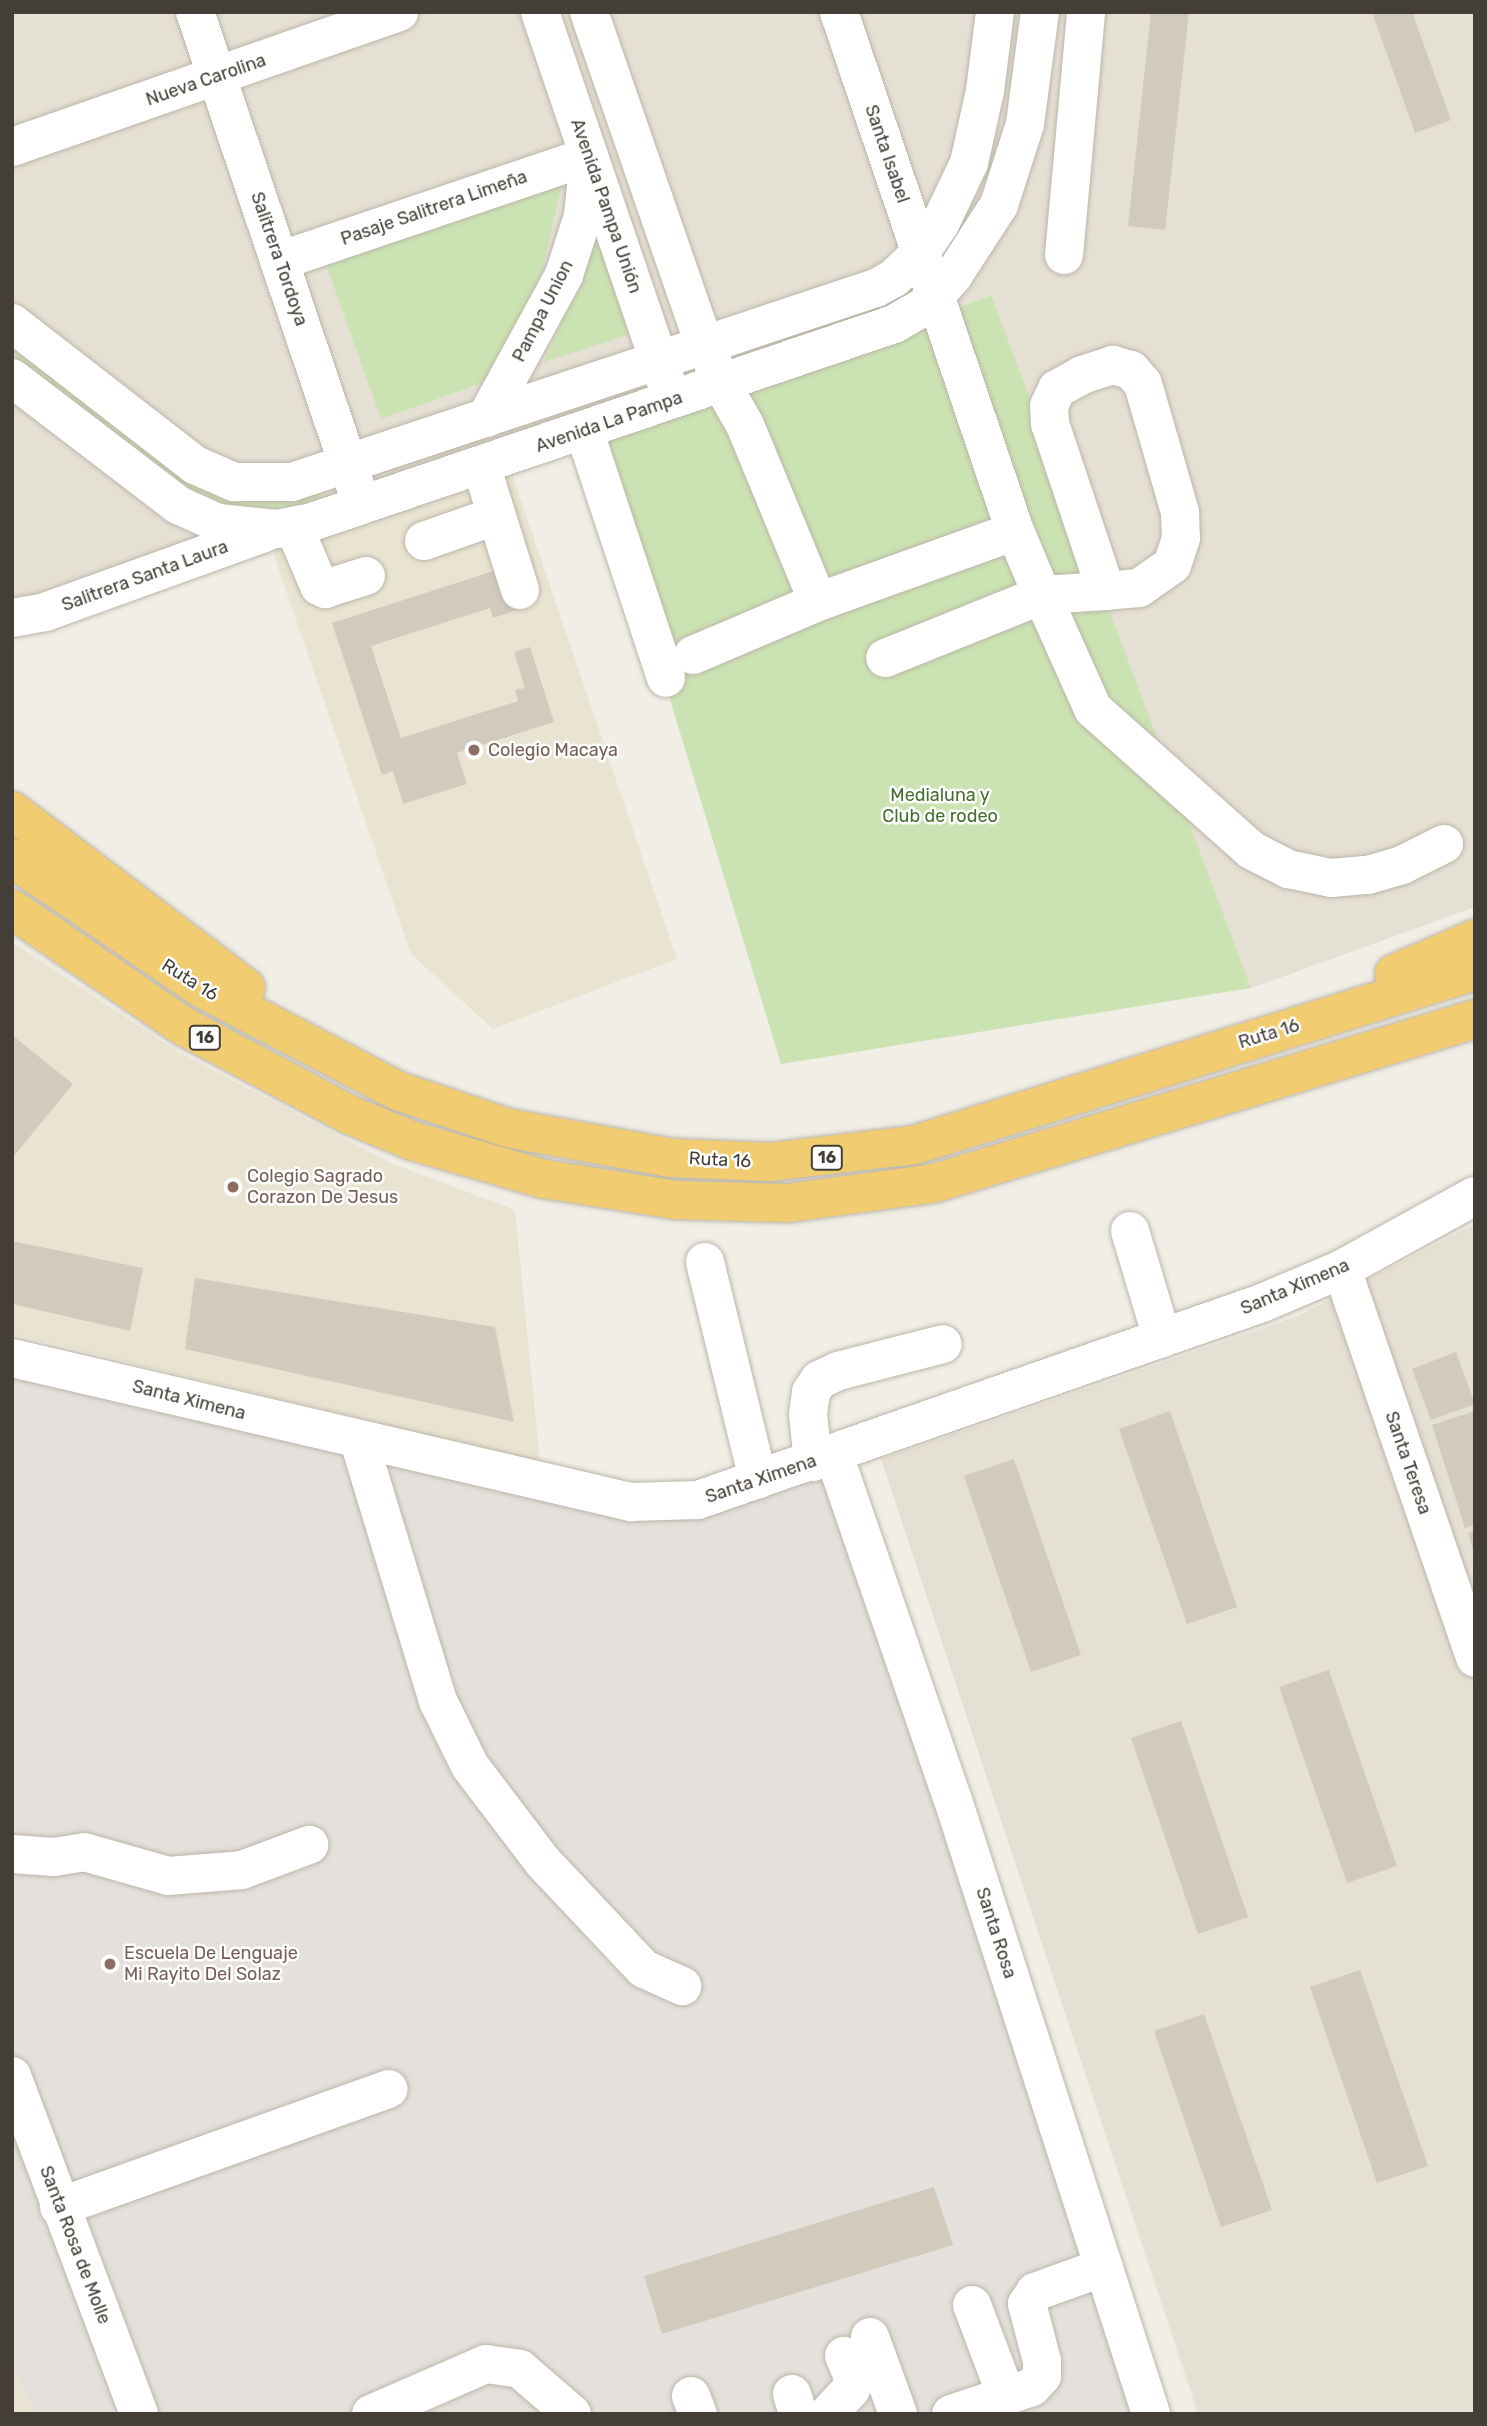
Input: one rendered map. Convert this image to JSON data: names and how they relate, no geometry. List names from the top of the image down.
{
  "streets": {
    "highway": ["Ruta 16", "16"],
    "street": [
      "Nueva Carolina",
      "Santa Isabel",
      "Avenida Pampa Unión",
      "Pasaje Salitrera Limeña",
      "Salitrera Tordoya",
      "Pampa Union",
      "Avenida La Pampa",
      "Salitrera Santa Laura",
      "Santa Ximena",
      "Santa Teresa",
      "Santa Rosa",
      "Santa Rosa de Molle"
    ]
  },
  "crossings": [
    ["Nueva Carolina", "Salitrera Tordoya"],
    ["Santa Isabel", "Avenida La Pampa"],
    ["Avenida Pampa Unión", "Pasaje Salitrera Limeña"],
    ["Avenida Pampa Unión", "Pampa Union"],
    ["Avenida Pampa Unión", "Avenida La Pampa"],
    ["Pasaje Salitrera Limeña", "Salitrera Tordoya"],
    ["Pasaje Salitrera Limeña", "Pampa Union"],
    ["Salitrera Tordoya", "Avenida La Pampa"],
    ["Avenida La Pampa", "Salitrera Santa Laura"],
    ["Santa Ximena", "Santa Teresa"],
    ["Santa Ximena", "Santa Rosa"]
  ],
  "parks": ["Medialuna y Club de rodeo"],
  "places": ["Colegio Macaya", "Colegio Sagrado Corazon De Jesus", "Escuela De Lenguaje Mi Rayito Del Solaz"]
}
